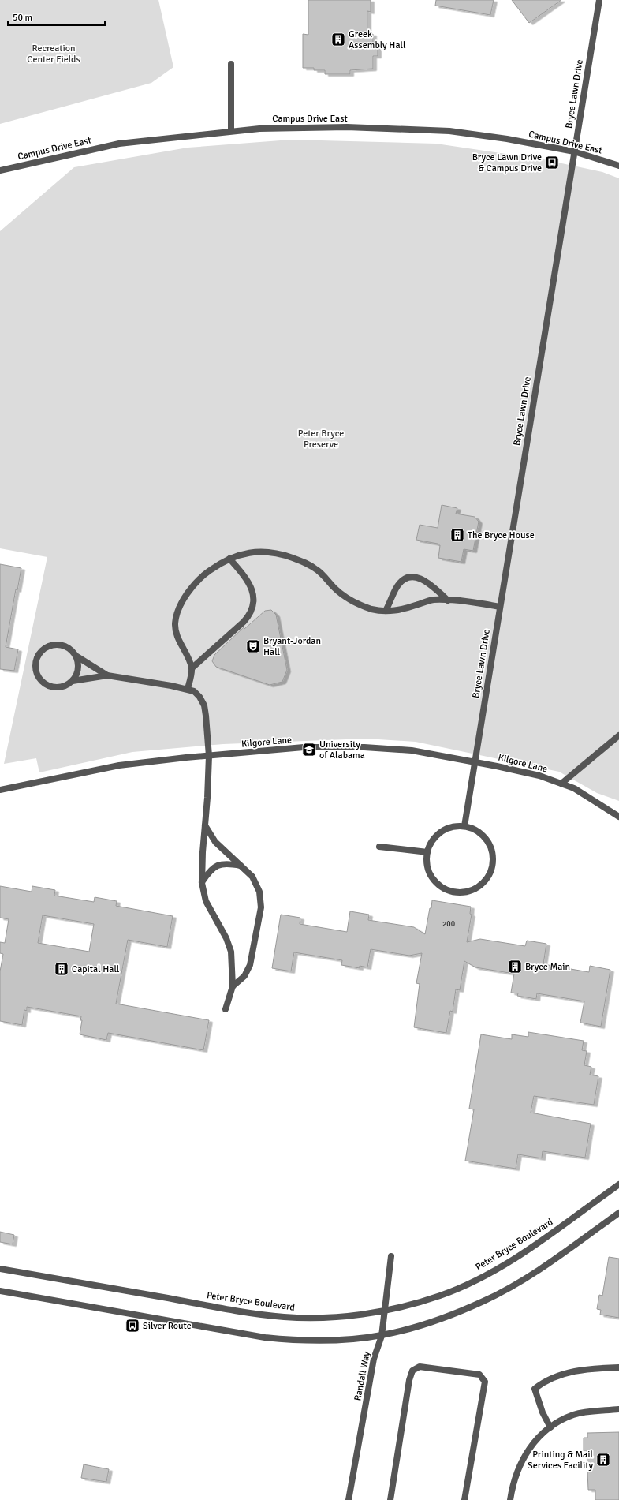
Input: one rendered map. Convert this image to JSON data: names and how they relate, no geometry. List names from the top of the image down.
{
  "streets": {
    "street": [
      "Bryce Lawn Drive",
      "Campus Drive East",
      "Kilgore Lane",
      "Peter Bryce Boulevard",
      "Randall Way"
    ]
  },
  "crossings": [
    ["Bryce Lawn Drive", "Campus Drive East"],
    ["Bryce Lawn Drive", "Kilgore Lane"],
    ["Peter Bryce Boulevard", "Randall Way"]
  ],
  "parks": ["Recreation Center Fields", "Peter Bryce Preserve"],
  "places": {
    "building": [
      "Greek Assembly Hall",
      "The Bryce House",
      "Bryce Main",
      "Capital Hall",
      "Printing & Mail Services Facility"
    ],
    "bus stop": ["Bryce Lawn Drive & Campus Drive", "Silver Route"],
    "theatre": ["Bryant-Jordan Hall"],
    "school or university": ["University of Alabama"]
  },
  "house_numbers": ["200"],
  "scale_bar": "50 m"
}
